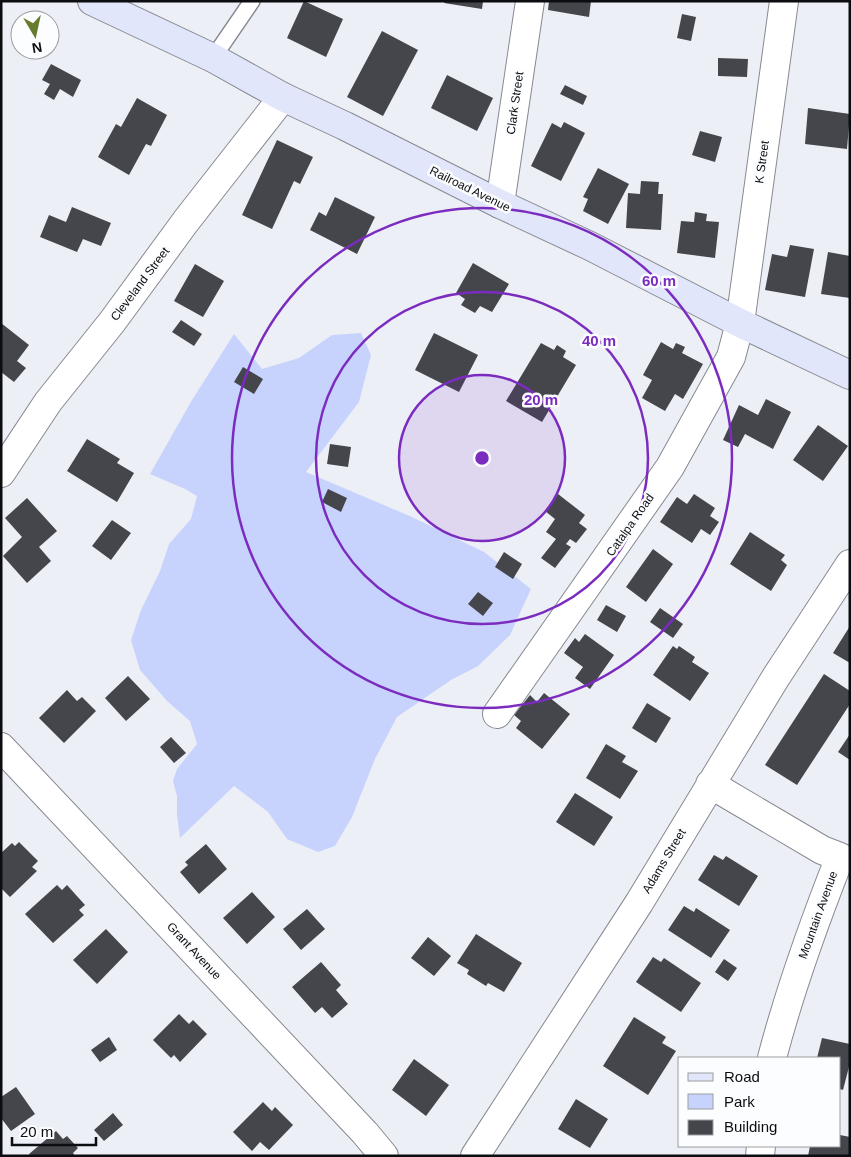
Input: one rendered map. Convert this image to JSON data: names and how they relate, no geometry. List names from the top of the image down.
{
  "streets": {
    "street": [
      "Clark Street",
      "K Street",
      "Railroad Avenue",
      "Cleveland Street",
      "Catalpa Road",
      "Adams Street",
      "Mountain Avenue",
      "Grant Avenue"
    ]
  },
  "crossings": [
    ["Clark Street", "Railroad Avenue"],
    ["K Street", "Railroad Avenue"],
    ["K Street", "Catalpa Road"],
    ["Railroad Avenue", "Cleveland Street"],
    ["Railroad Avenue", "Catalpa Road"],
    ["Adams Street", "Mountain Avenue"]
  ],
  "legend": ["Road", "Park", "Building"],
  "scale_bar": "20 m",
  "north": "bottom",
  "rings": ["60 m", "40 m", "20 m"]
}
